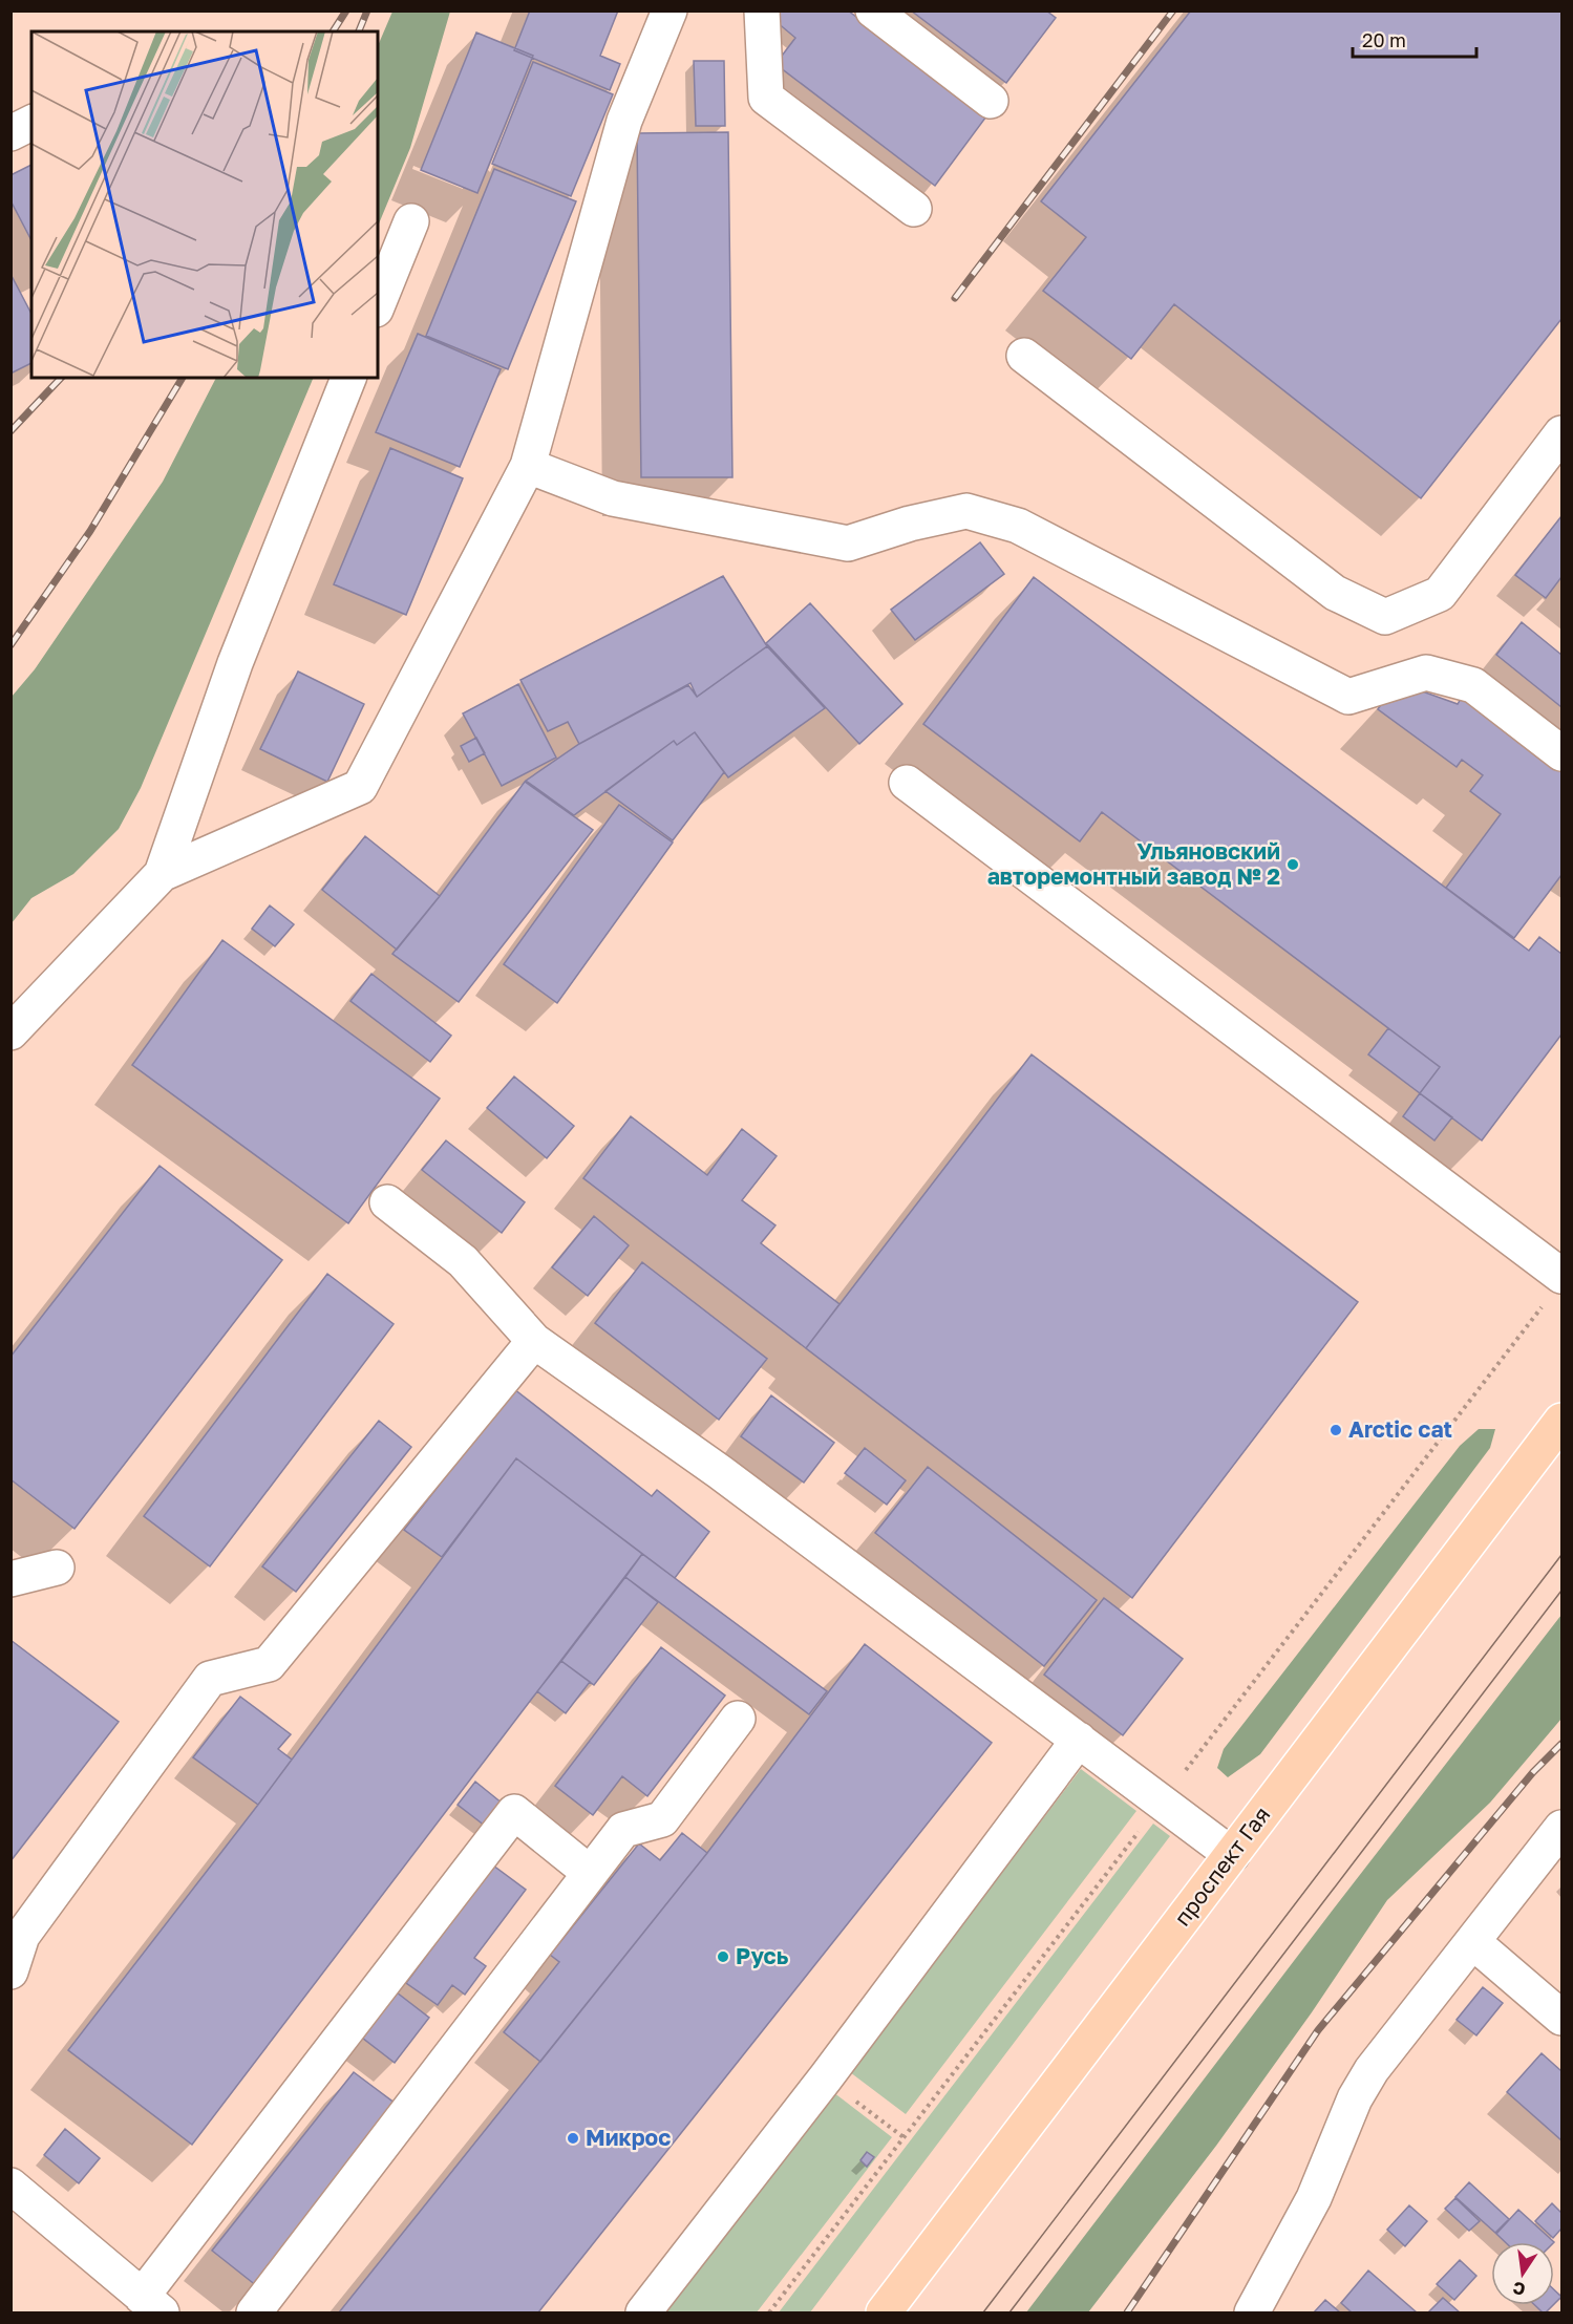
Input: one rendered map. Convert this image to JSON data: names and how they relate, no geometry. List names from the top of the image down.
{
  "streets": {
    "main road": ["проспект Гая"]
  },
  "places": [
    "Ульяновский авторемонтный завод № 2",
    "Arctic cat",
    "Русь",
    "Микрос"
  ],
  "scale_bar": "20 m",
  "north": "bottom"
}
